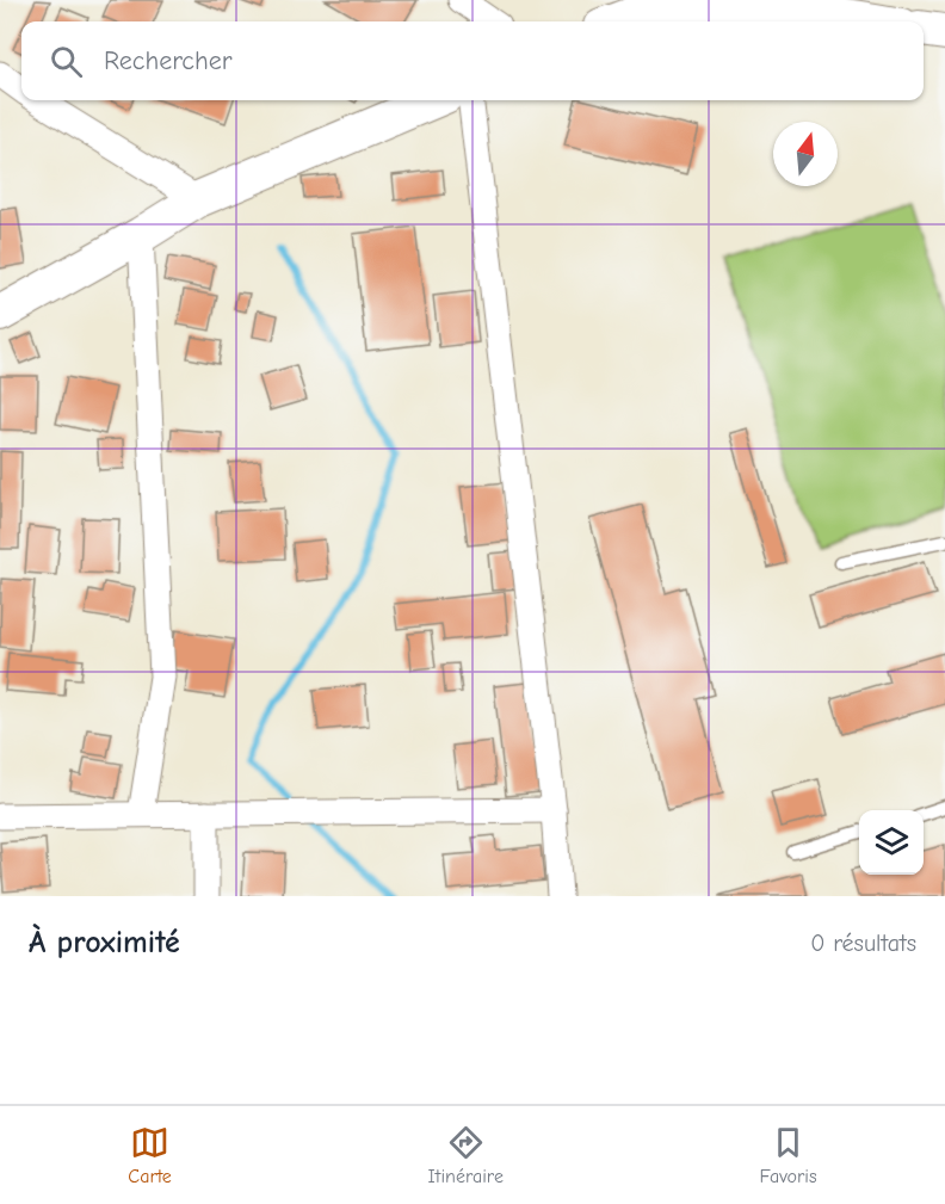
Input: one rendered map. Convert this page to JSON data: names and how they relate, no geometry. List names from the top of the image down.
{
  "north": "top",
  "page": {
    "search": "Rechercher",
    "heading": ["À proximité", "0 résultats"],
    "nav": ["Carte", "Itinéraire", "Favoris"]
  }
}
